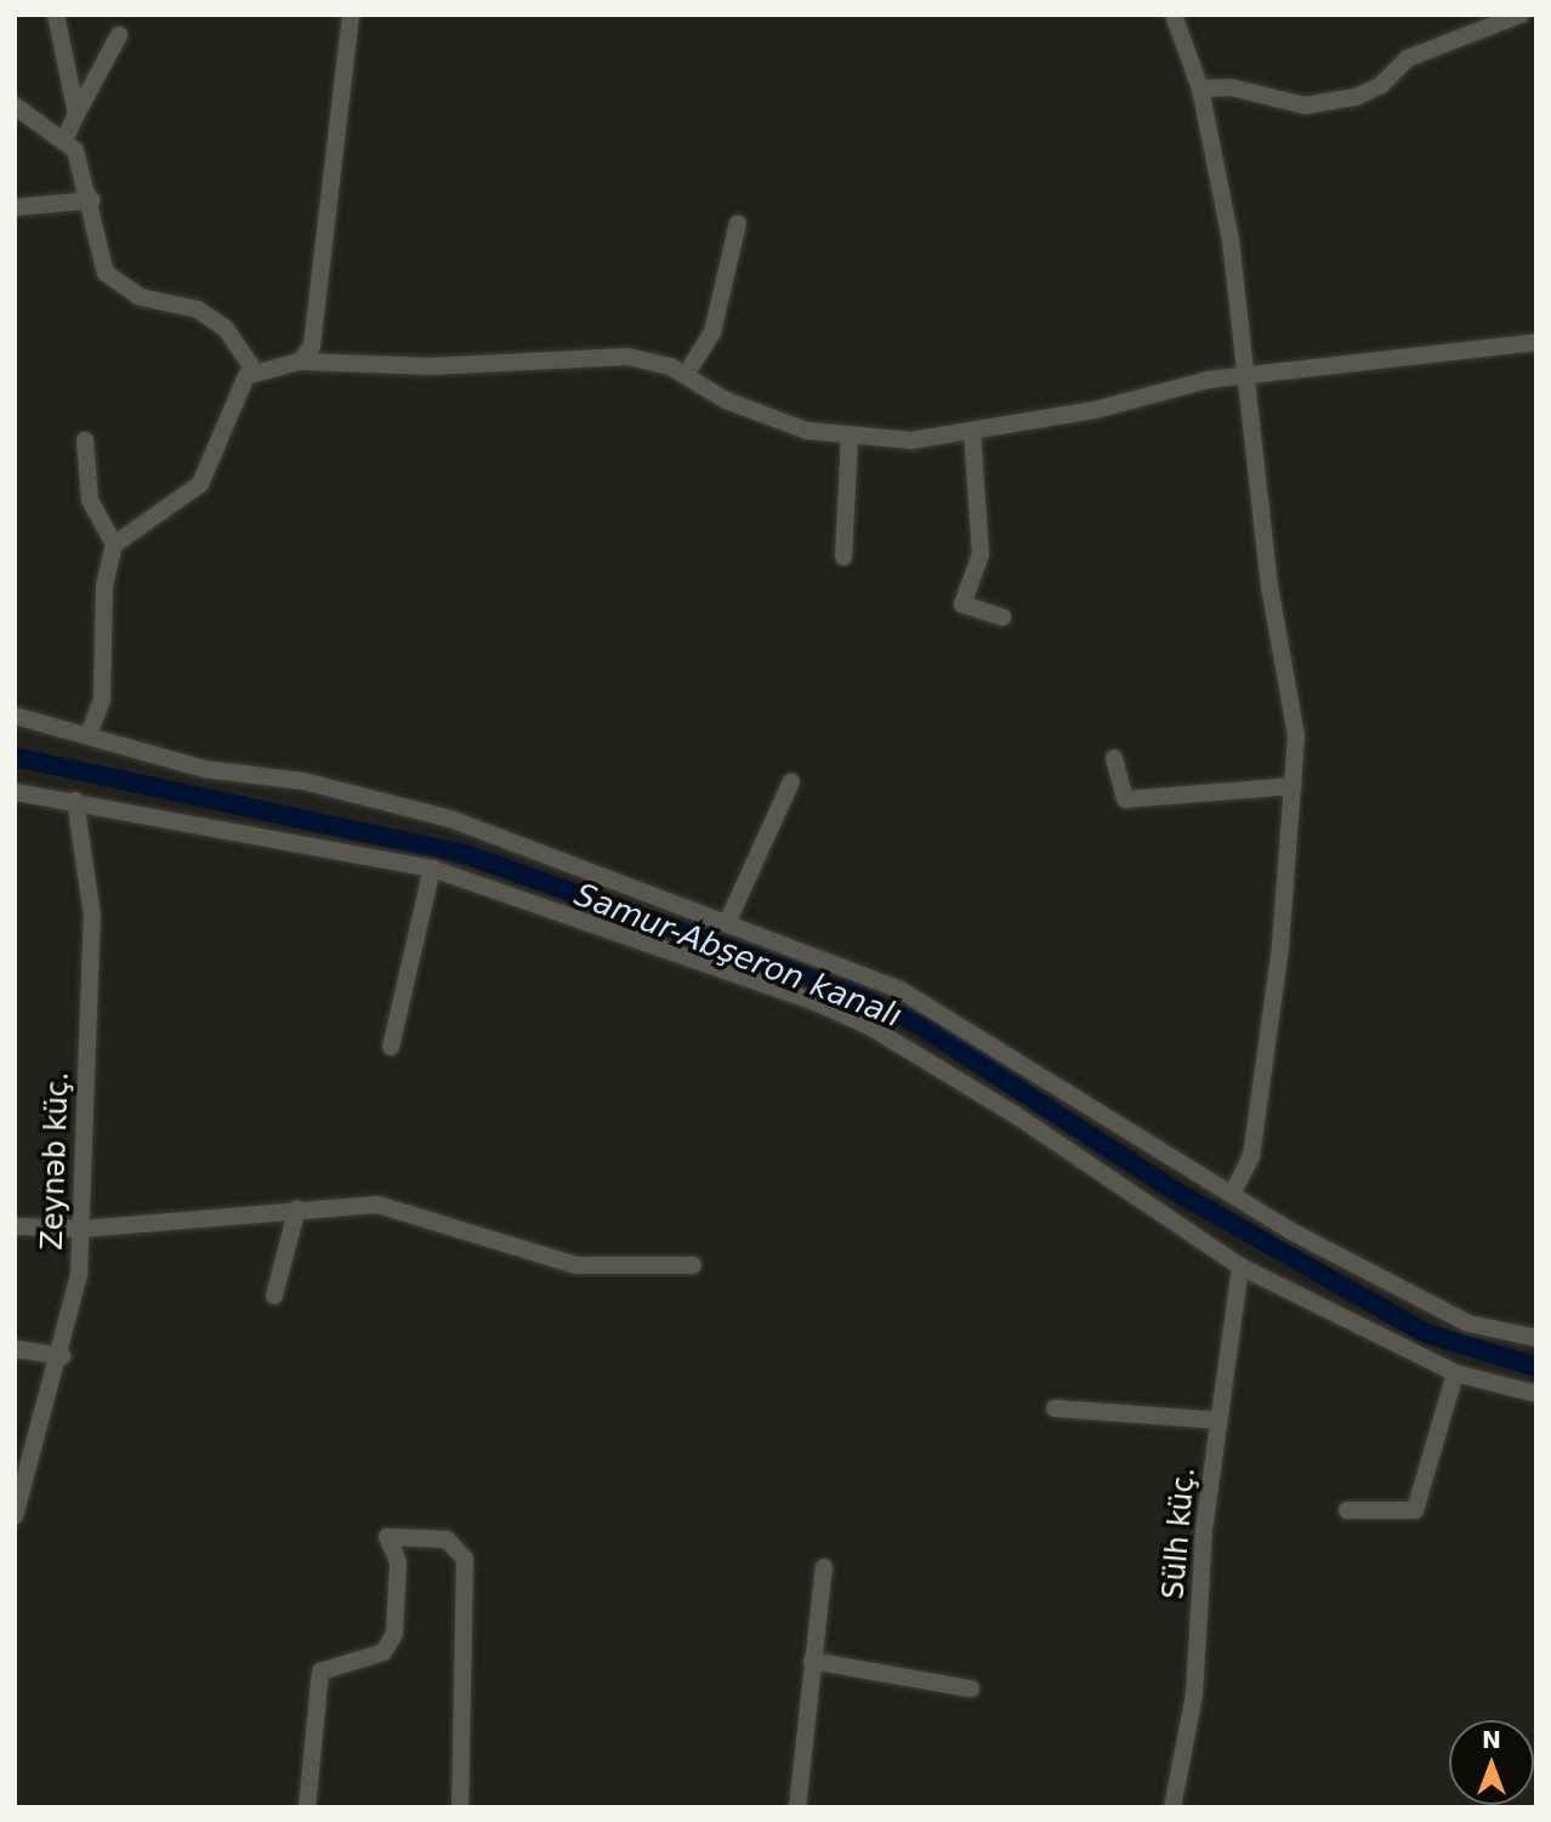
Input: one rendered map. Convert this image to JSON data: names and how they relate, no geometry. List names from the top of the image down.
{
  "streets": {
    "street": ["Zeynəb küç.", "Sülh küç."]
  },
  "water": ["Samur-Abşeron kanalı"],
  "north": "top"
}
